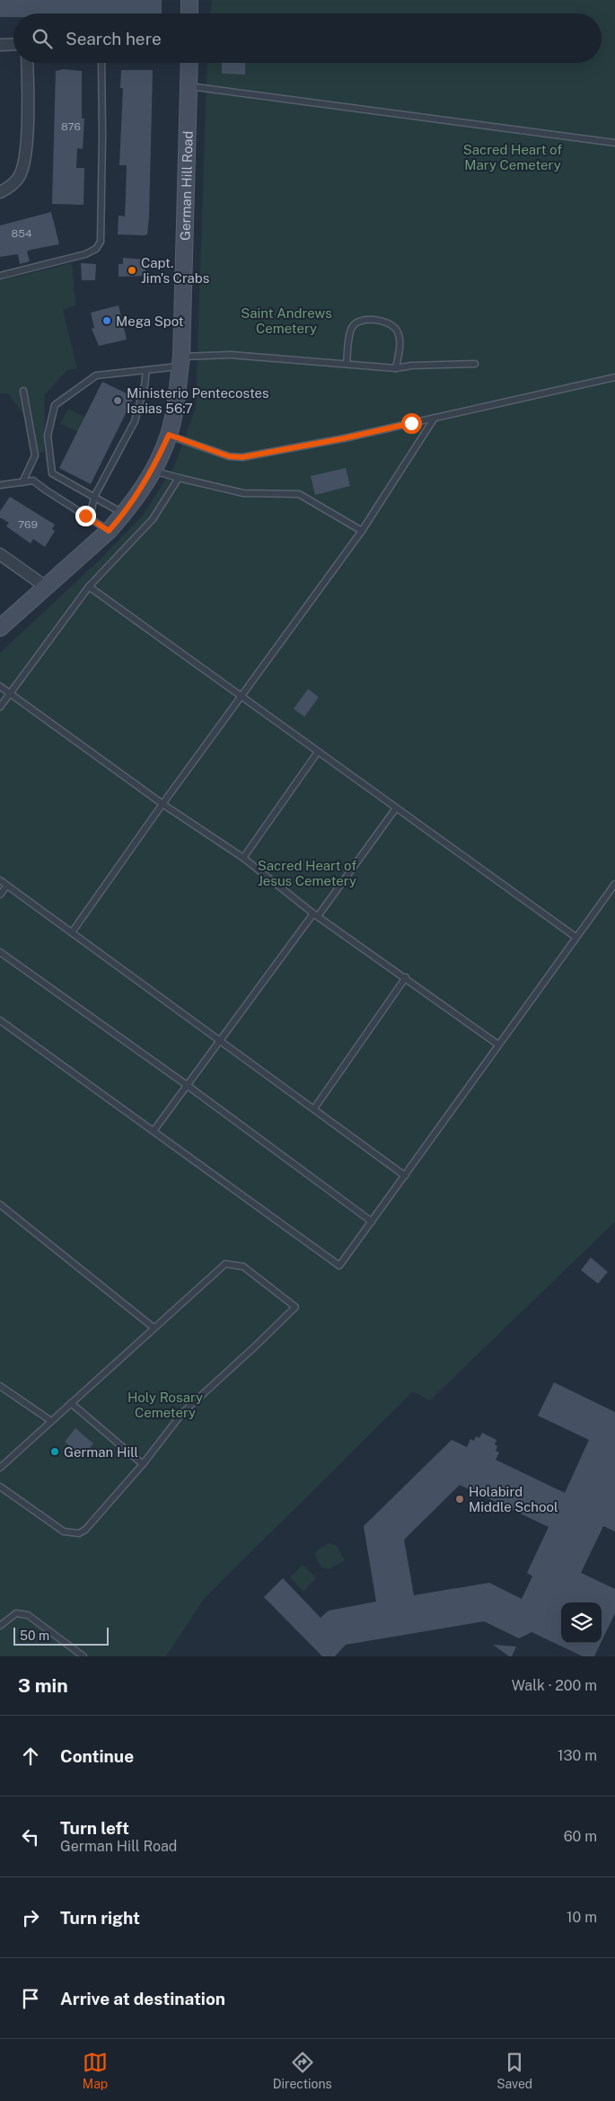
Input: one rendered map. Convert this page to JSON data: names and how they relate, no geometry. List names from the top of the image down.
{
  "streets": {
    "street": ["German Hill Road"]
  },
  "parks": [
    "Sacred Heart of Mary Cemetery",
    "Saint Andrews Cemetery",
    "Sacred Heart of Jesus Cemetery",
    "Holy Rosary Cemetery"
  ],
  "places": [
    "Capt. Jim's Crabs",
    "Mega Spot",
    "Ministerio Pentecostes Isaias 56:7",
    "German Hill",
    "Holabird Middle School"
  ],
  "house_numbers": ["876", "854", "769"],
  "scale_bar": "50 m",
  "page": {
    "search": "Search here",
    "scale": "50 m",
    "heading": ["3 min", "Walk · 200 m"],
    "list": [
      ["Continue", "130 m"],
      ["Turn left", "German Hill Road", "60 m"],
      ["Turn right", "10 m"],
      "Arrive at destination"
    ],
    "nav": ["Map", "Directions", "Saved"]
  }
}
